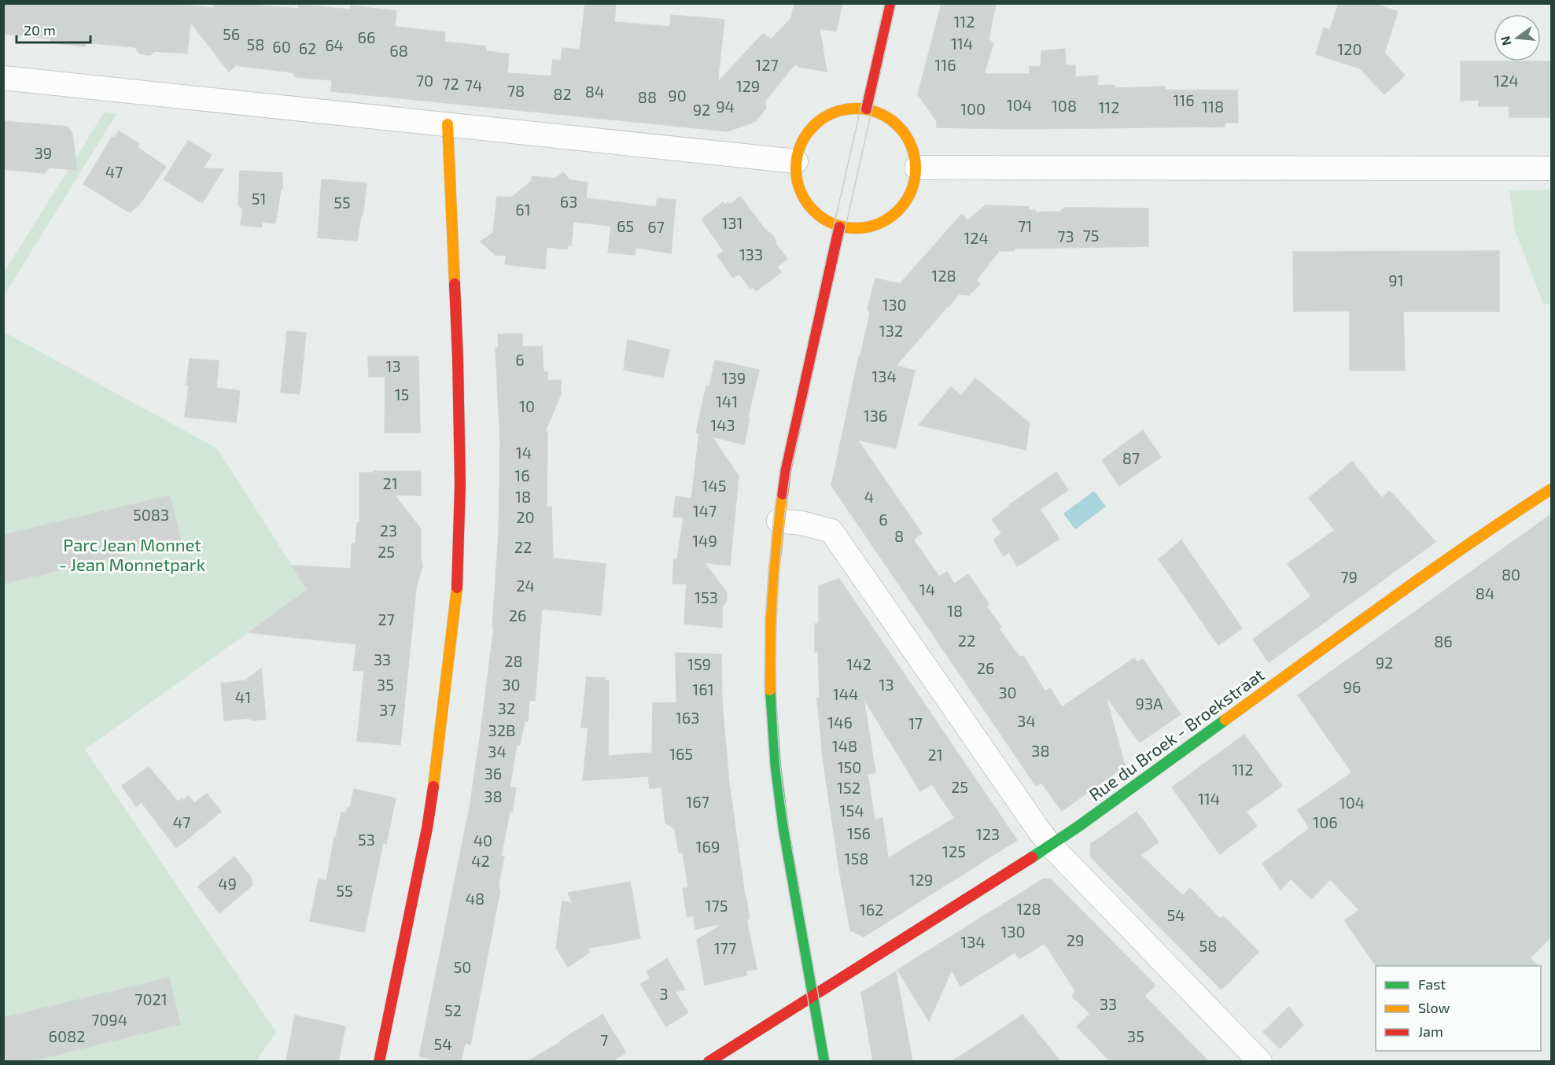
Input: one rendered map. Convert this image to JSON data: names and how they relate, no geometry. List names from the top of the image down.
{
  "streets": {
    "street": ["Rue du Broek - Broekstraat"]
  },
  "parks": ["Parc Jean Monnet - Jean Monnetpark"],
  "house_numbers": [
    "112",
    "56",
    "66",
    "114",
    "58",
    "64",
    "60",
    "62",
    "120",
    "68",
    "127",
    "116",
    "70",
    "124",
    "72",
    "74",
    "129",
    "78",
    "84",
    "82",
    "90",
    "88",
    "116",
    "104",
    "108",
    "94",
    "118",
    "112",
    "100",
    "92",
    "39",
    "47",
    "51",
    "63",
    "55",
    "61",
    "131",
    "65",
    "71",
    "67",
    "75",
    "73",
    "124",
    "133",
    "128",
    "91",
    "130",
    "132",
    "6",
    "13",
    "134",
    "139",
    "15",
    "141",
    "10",
    "136",
    "143",
    "14",
    "87",
    "16",
    "21",
    "145",
    "18",
    "4",
    "147",
    "5083",
    "20",
    "6",
    "23",
    "8",
    "149",
    "22",
    "25",
    "80",
    "79",
    "24",
    "14",
    "84",
    "153",
    "18",
    "26",
    "27",
    "22",
    "86",
    "33",
    "28",
    "92",
    "159",
    "142",
    "26",
    "35",
    "30",
    "13",
    "96",
    "161",
    "30",
    "144",
    "41",
    "93A",
    "32",
    "37",
    "163",
    "34",
    "146",
    "17",
    "32B",
    "148",
    "38",
    "34",
    "165",
    "21",
    "150",
    "112",
    "36",
    "25",
    "152",
    "38",
    "114",
    "167",
    "104",
    "154",
    "47",
    "106",
    "156",
    "123",
    "53",
    "40",
    "169",
    "125",
    "158",
    "42",
    "129",
    "49",
    "55",
    "48",
    "175",
    "128",
    "162",
    "54",
    "130",
    "29",
    "134",
    "58",
    "177",
    "50",
    "3",
    "7021",
    "33",
    "52",
    "7094",
    "6082",
    "35",
    "7",
    "54"
  ],
  "legend": ["Fast", "Slow", "Jam"],
  "scale_bar": "20 m",
  "north": "left"
}
